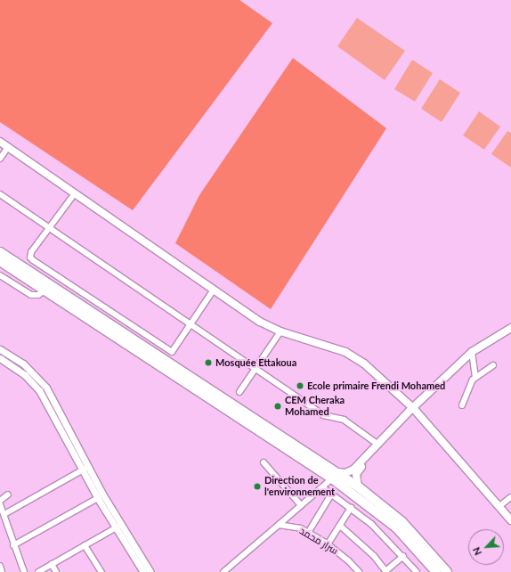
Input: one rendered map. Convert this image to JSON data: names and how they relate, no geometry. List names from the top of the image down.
{
  "streets": {
    "street": ["سرار محمد"]
  },
  "places": [
    "Mosquée Ettakoua",
    "Ecole primaire Frendi Mohamed",
    "CEM Cheraka Mohamed",
    "Direction de l'environnement"
  ],
  "north": "bottom left"
}
